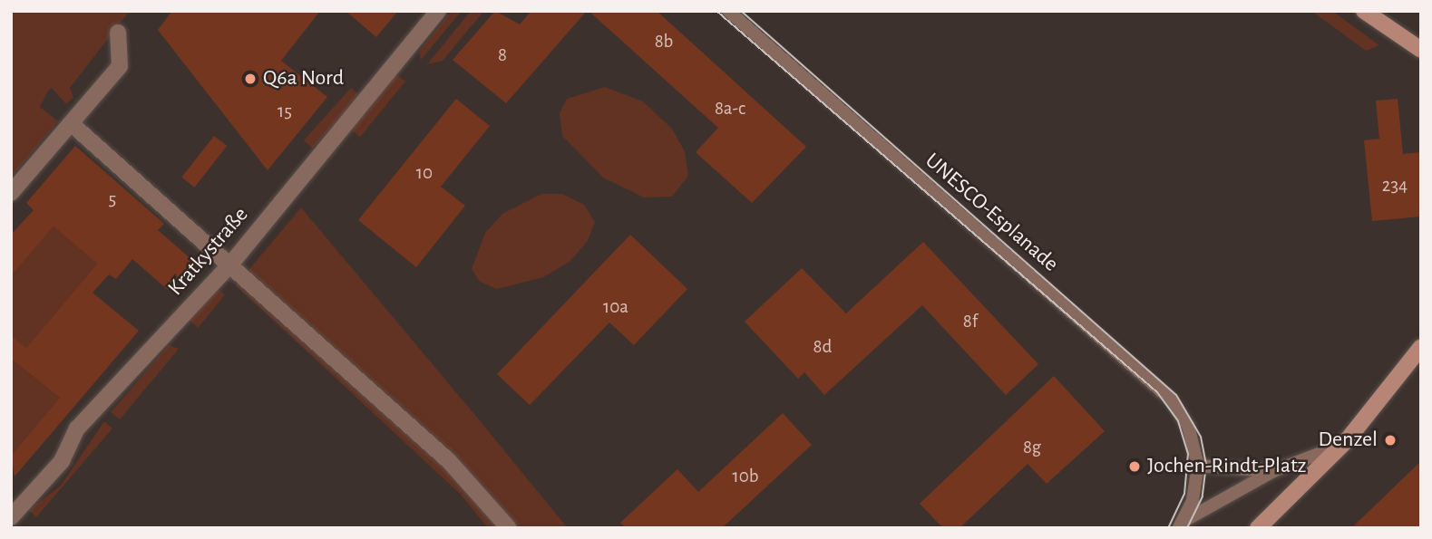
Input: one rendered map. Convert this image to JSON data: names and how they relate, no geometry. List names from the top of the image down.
{
  "streets": {
    "street": ["Kratkystraße"],
    "lane": ["UNESCO-Esplanade"]
  },
  "places": ["Q6a Nord", "Denzel", "Jochen-Rindt-Platz"],
  "house_numbers": [
    "8b",
    "8",
    "8a-c",
    "15",
    "10",
    "234",
    "5",
    "10a",
    "8f",
    "8d",
    "8g",
    "10b"
  ]
}
